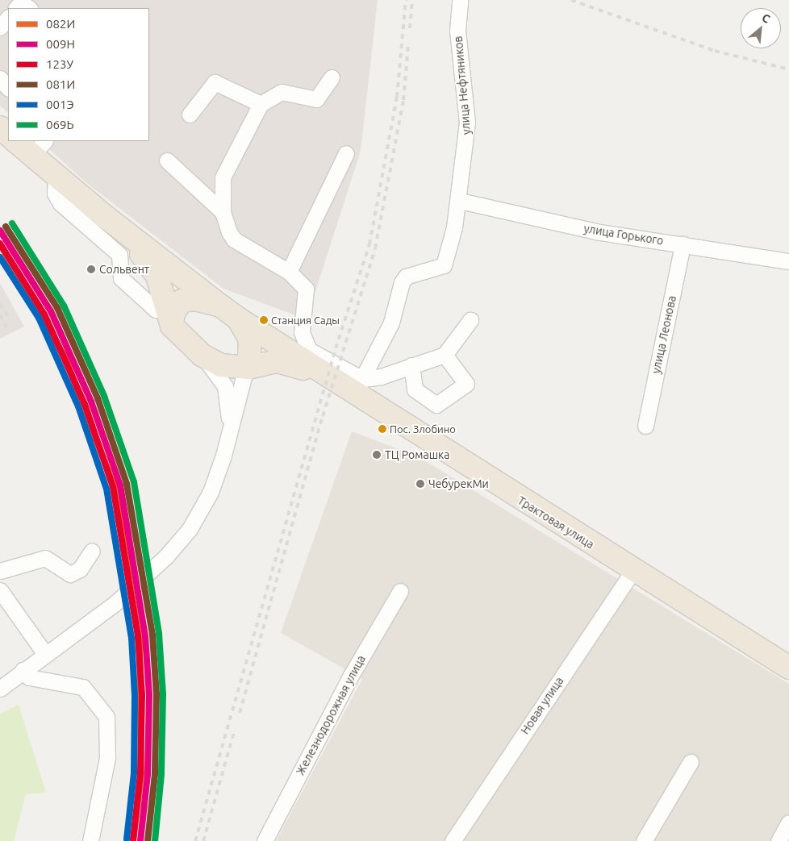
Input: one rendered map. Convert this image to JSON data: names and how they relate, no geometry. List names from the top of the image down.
{
  "streets": {
    "highway": ["Трактовая улица"],
    "street": [
      "улица Нефтяников",
      "улица Горького",
      "улица Леонова",
      "Новая улица",
      "Железнодорожная улица"
    ]
  },
  "crossings": [
    ["улица Нефтяников", "улица Горького"],
    ["улица Нефтяников", "Трактовая улица"],
    ["улица Горького", "улица Леонова"],
    ["Трактовая улица", "Новая улица"]
  ],
  "places": [
    "Сольвент",
    "Станция Сады",
    "Пос. Злобино",
    "ТЦ Ромашка",
    "ЧебурекМи"
  ],
  "lines": [
    "transit line 069Ь",
    "transit line 081И",
    "transit line 009Н",
    "transit line 123У",
    "transit line 082И",
    "transit line 001Э"
  ],
  "legend": [
    "082И",
    "009Н",
    "123У",
    "081И",
    "001Э",
    "069Ь"
  ],
  "north": "top right"
}
